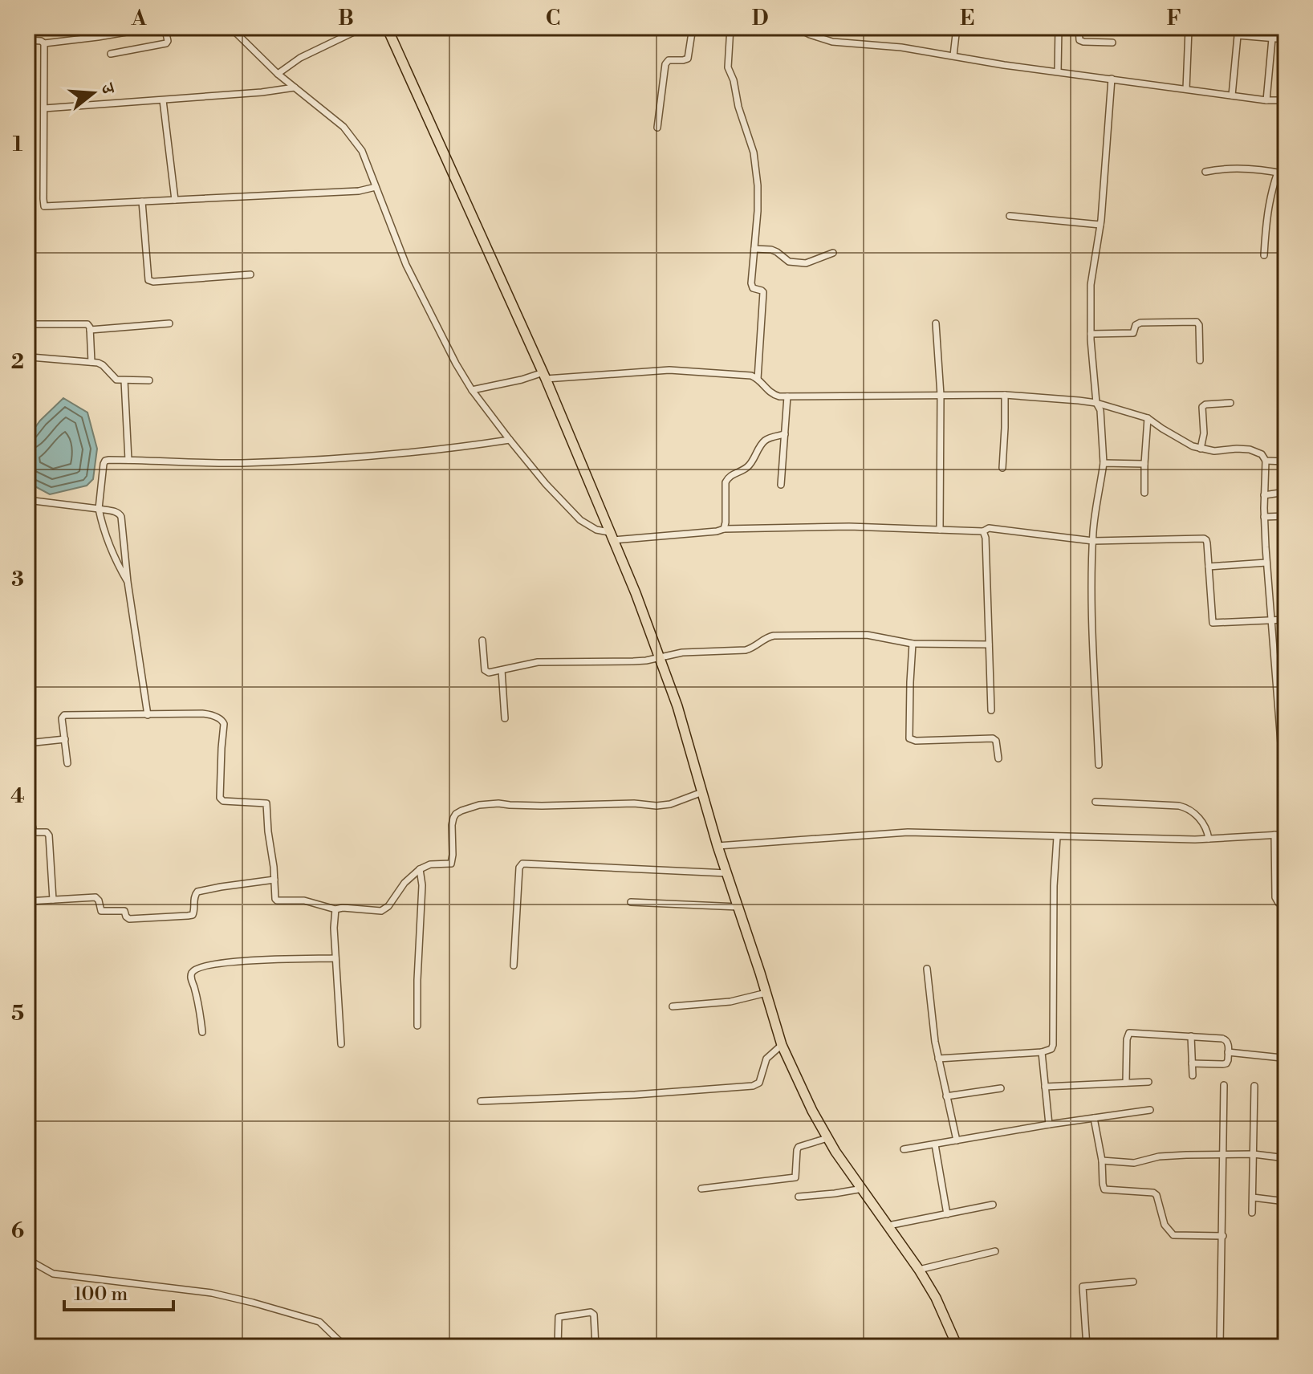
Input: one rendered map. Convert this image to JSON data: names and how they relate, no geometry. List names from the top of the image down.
{
  "scale_bar": "100 m",
  "north": "right",
  "grid": {
    "columns": [
      "A",
      "B",
      "C",
      "D",
      "E",
      "F"
    ],
    "rows": [
      "1",
      "2",
      "3",
      "4",
      "5",
      "6"
    ]
  }
}
